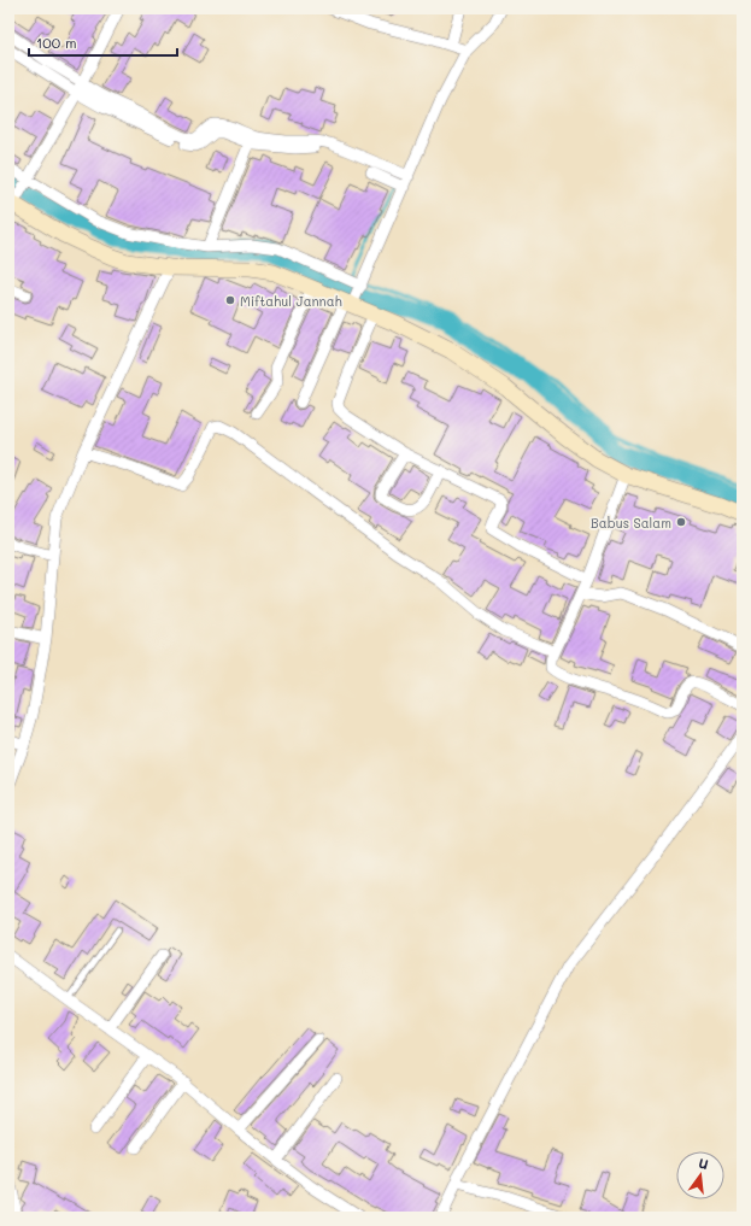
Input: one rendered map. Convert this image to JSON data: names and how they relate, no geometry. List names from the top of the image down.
{
  "places": ["Miftahul Jannah", "Babus Salam"],
  "scale_bar": "100 m",
  "north": "top"
}
